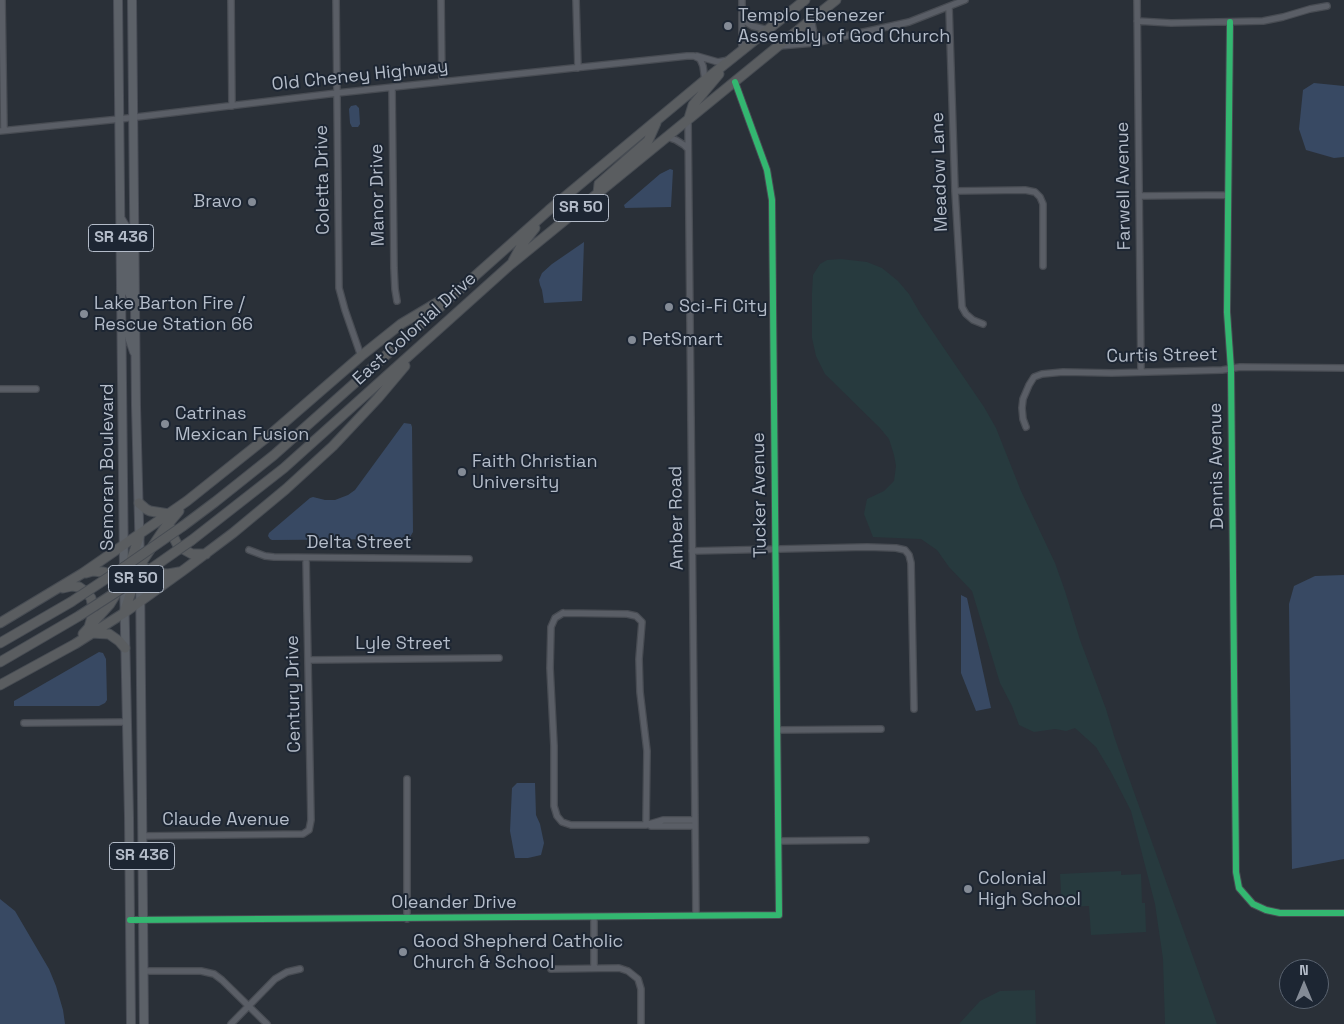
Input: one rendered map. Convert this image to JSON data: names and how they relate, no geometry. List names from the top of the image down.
{
  "streets": {
    "highway": ["SR 50", "East Colonial Drive"],
    "main road": ["SR 436", "Semoran Boulevard"],
    "street": [
      "Old Cheney Highway",
      "Meadow Lane",
      "Coletta Drive",
      "Farwell Avenue",
      "Manor Drive",
      "Curtis Street",
      "Dennis Avenue",
      "Tucker Avenue",
      "Amber Road",
      "Delta Street",
      "Lyle Street",
      "Century Drive",
      "Claude Avenue",
      "Oleander Drive"
    ]
  },
  "crossings": [
    ["Old Cheney Highway", "Coletta Drive"],
    ["Old Cheney Highway", "Manor Drive"],
    ["Old Cheney Highway", "East Colonial Drive"],
    ["Old Cheney Highway", "Semoran Boulevard"],
    ["Farwell Avenue", "Curtis Street"],
    ["East Colonial Drive", "Tucker Avenue"],
    ["East Colonial Drive", "Amber Road"],
    ["Curtis Street", "Dennis Avenue"],
    ["Semoran Boulevard", "Claude Avenue"],
    ["Semoran Boulevard", "Oleander Drive"],
    ["Tucker Avenue", "Oleander Drive"],
    ["Amber Road", "Oleander Drive"],
    ["Delta Street", "Century Drive"],
    ["Lyle Street", "Century Drive"],
    ["Century Drive", "Claude Avenue"]
  ],
  "places": [
    "Templo Ebenezer Assembly of God Church",
    "Bravo",
    "Sci-Fi City",
    "Lake Barton Fire / Rescue Station 66",
    "PetSmart",
    "Catrinas Mexican Fusion",
    "Faith Christian University",
    "Colonial High School",
    "Good Shepherd Catholic Church & School"
  ],
  "north": "top"
}
